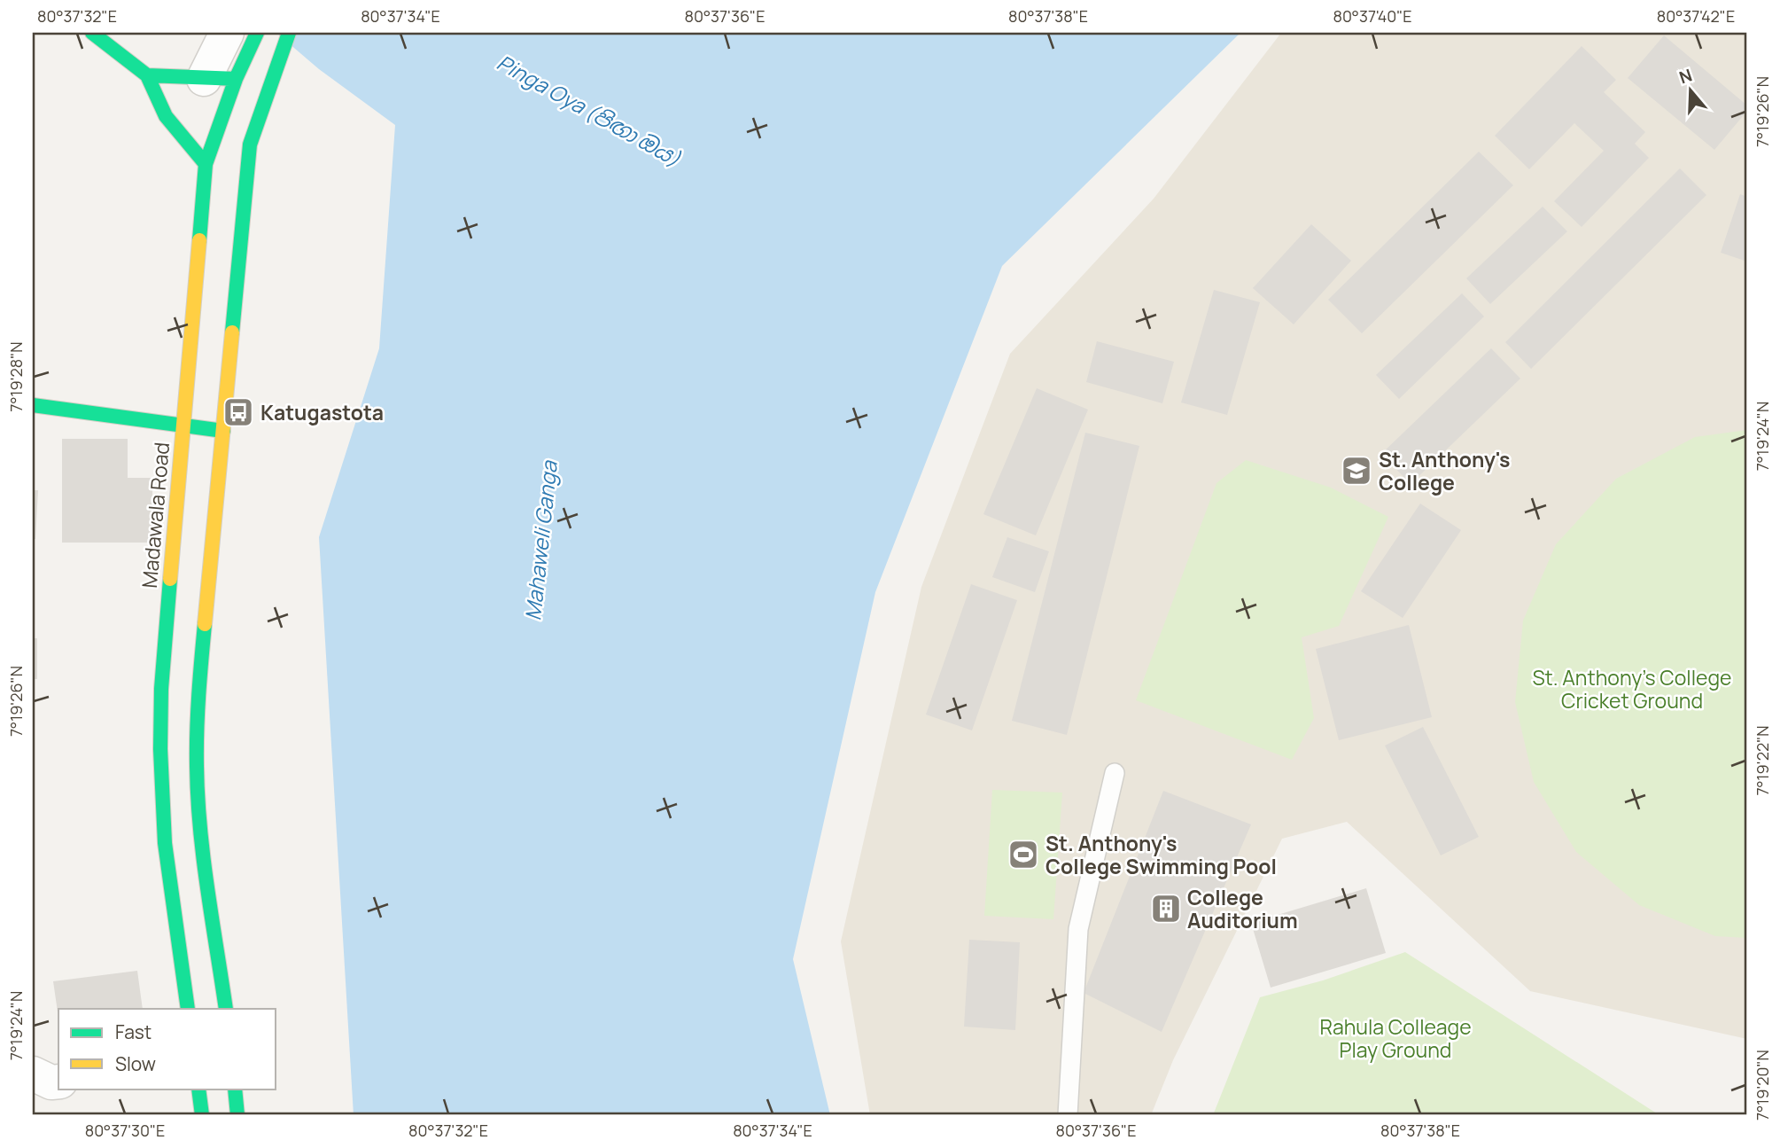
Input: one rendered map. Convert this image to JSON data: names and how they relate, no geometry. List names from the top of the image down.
{
  "streets": {
    "main road": ["Madawala Road"]
  },
  "water": ["Pinga Oya (පිඟා ඔය)", "Mahaweli Ganga"],
  "parks": ["St. Anthony's College Cricket Ground", "Rahula Colleage Play Ground"],
  "places": {
    "bus stop": ["Katugastota"],
    "school or university": ["St. Anthony's College"],
    "sports": ["St. Anthony's College Swimming Pool"],
    "building": ["College Auditorium"]
  },
  "legend": ["Fast", "Slow"],
  "north": "top",
  "coordinates": [
    "80°37'32\"E",
    "80°37'34\"E",
    "80°37'36\"E",
    "80°37'38\"E",
    "80°37'40\"E",
    "80°37'42\"E",
    "7°19'26\"N",
    "7°19'28\"N",
    "7°19'24\"N",
    "7°19'22\"N",
    "7°19'20\"N",
    "80°37'30\"E"
  ]
}
